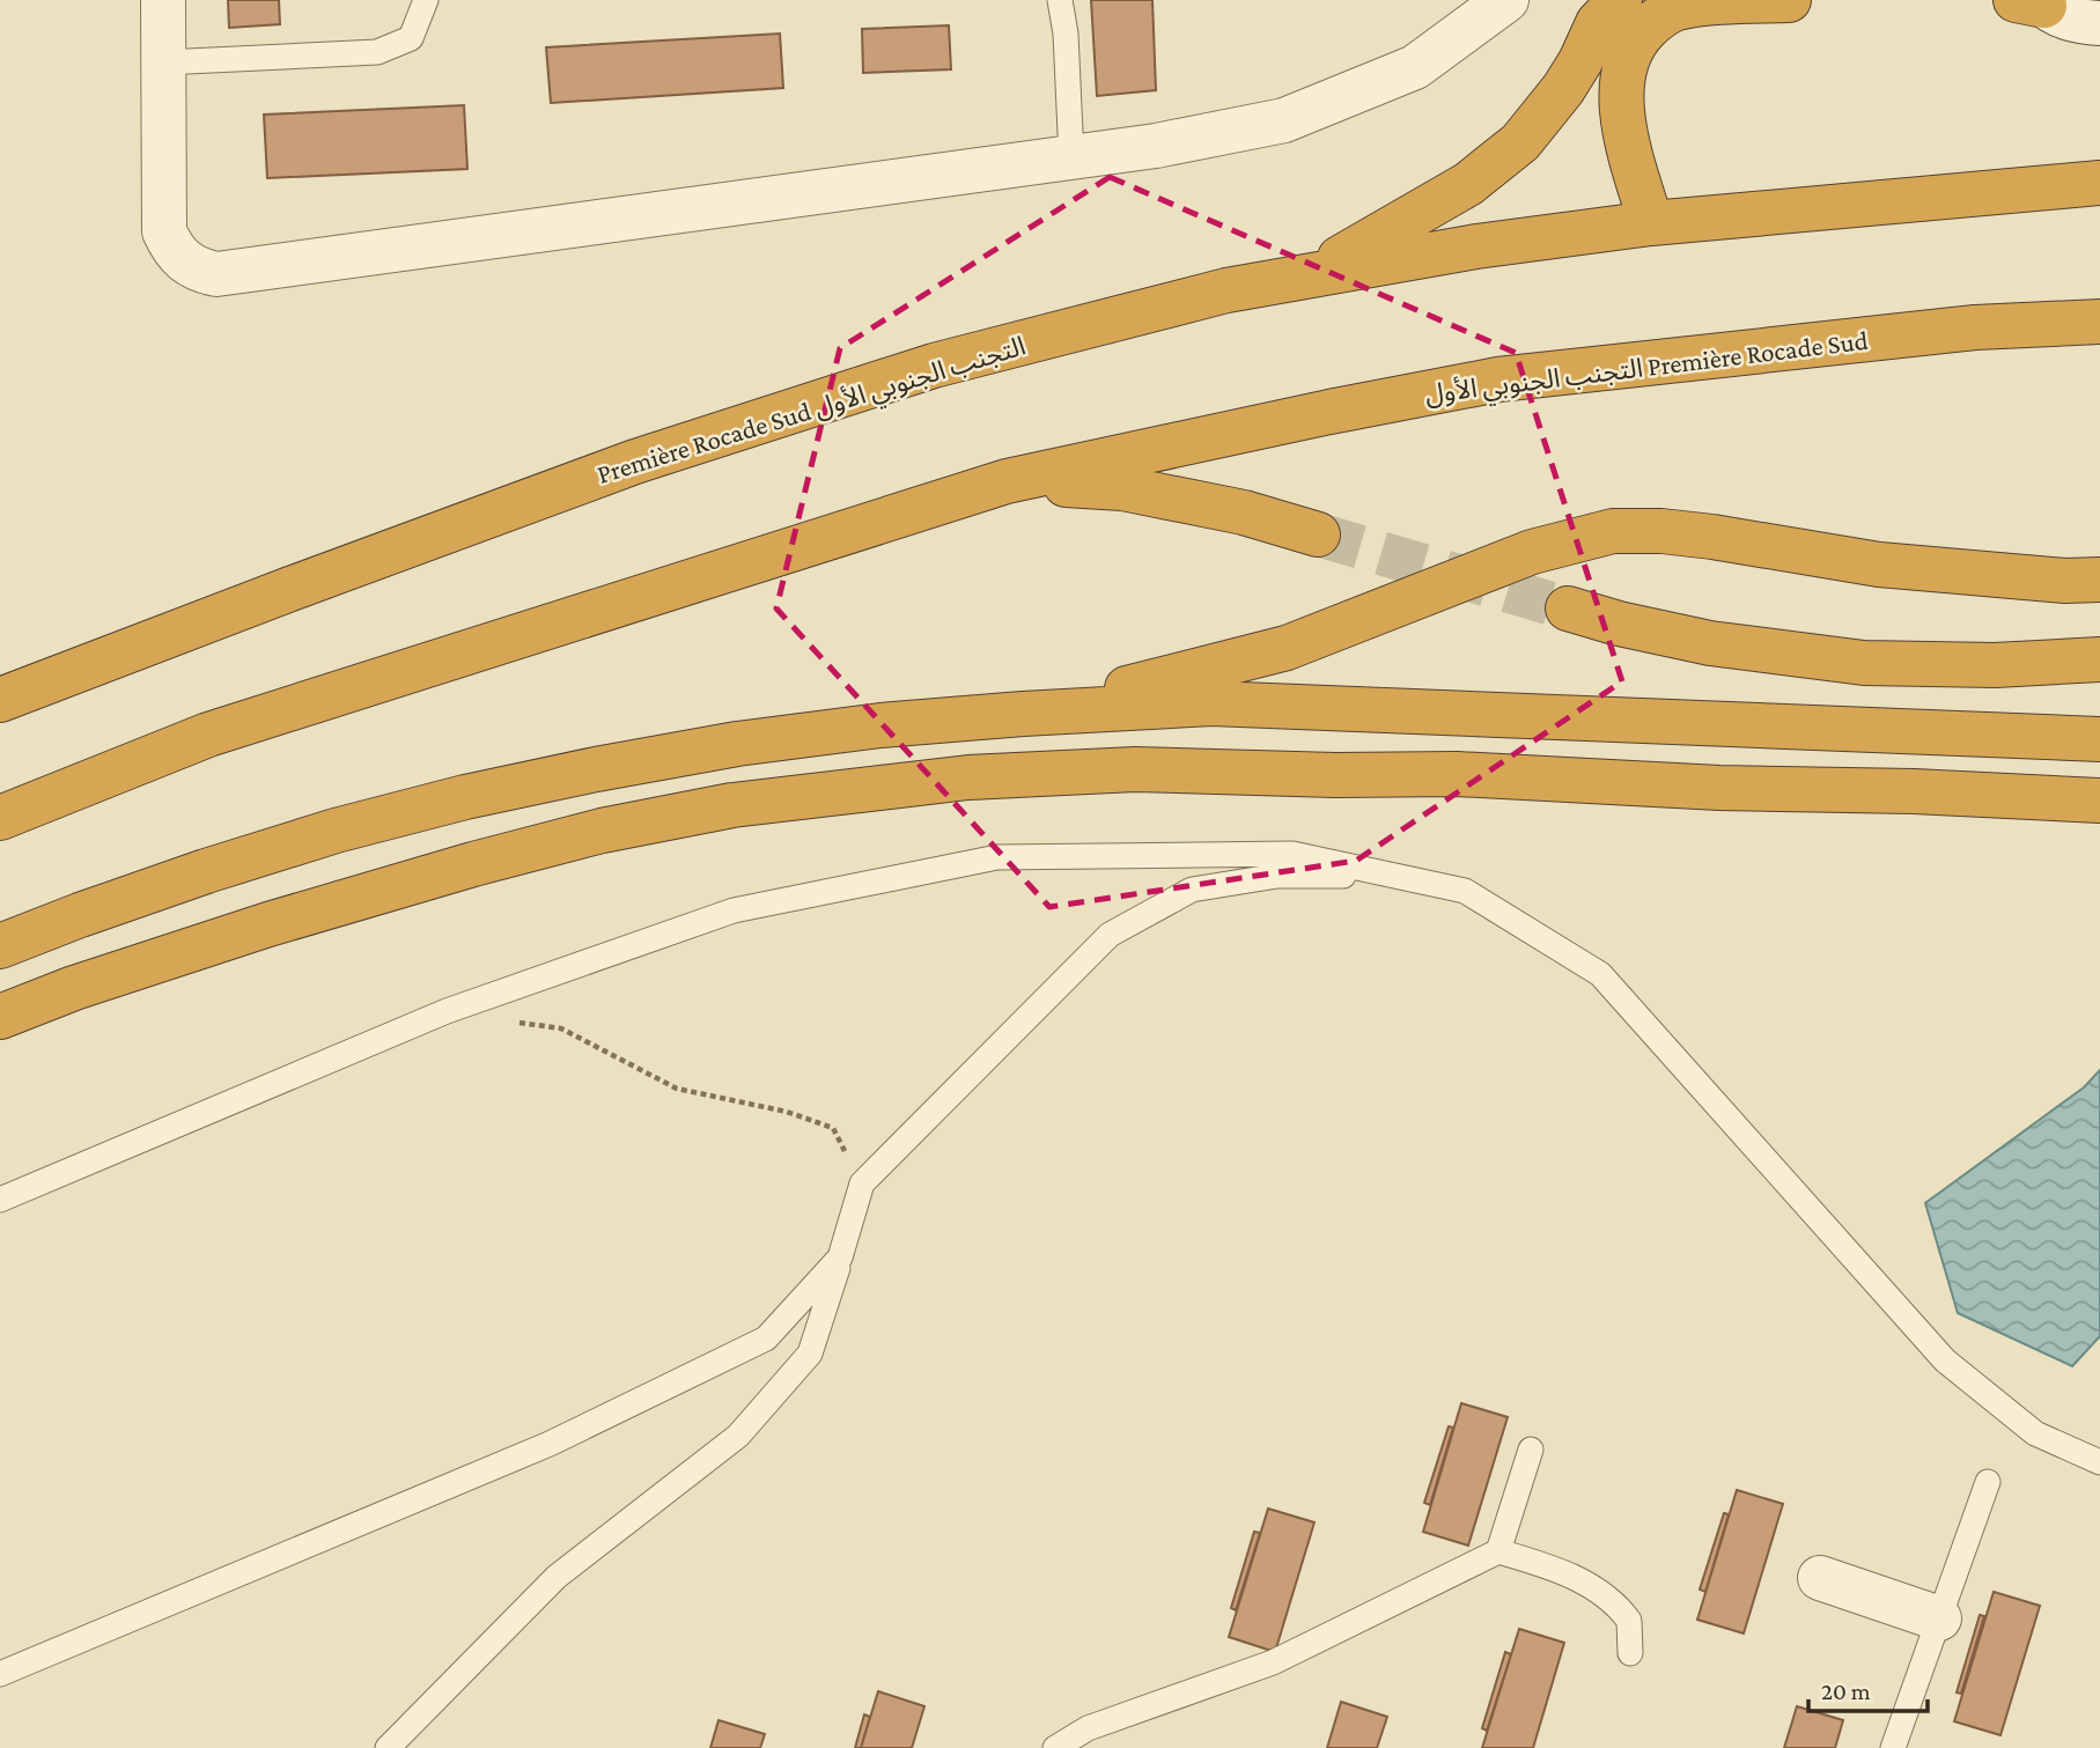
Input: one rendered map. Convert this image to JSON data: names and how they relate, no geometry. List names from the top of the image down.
{
  "streets": {
    "highway": ["التجنب الجنوبي الأول Première Rocade Sud", "Première Rocade Sud التجنب الجنوبي الأول"]
  },
  "scale_bar": "20 m"
}
